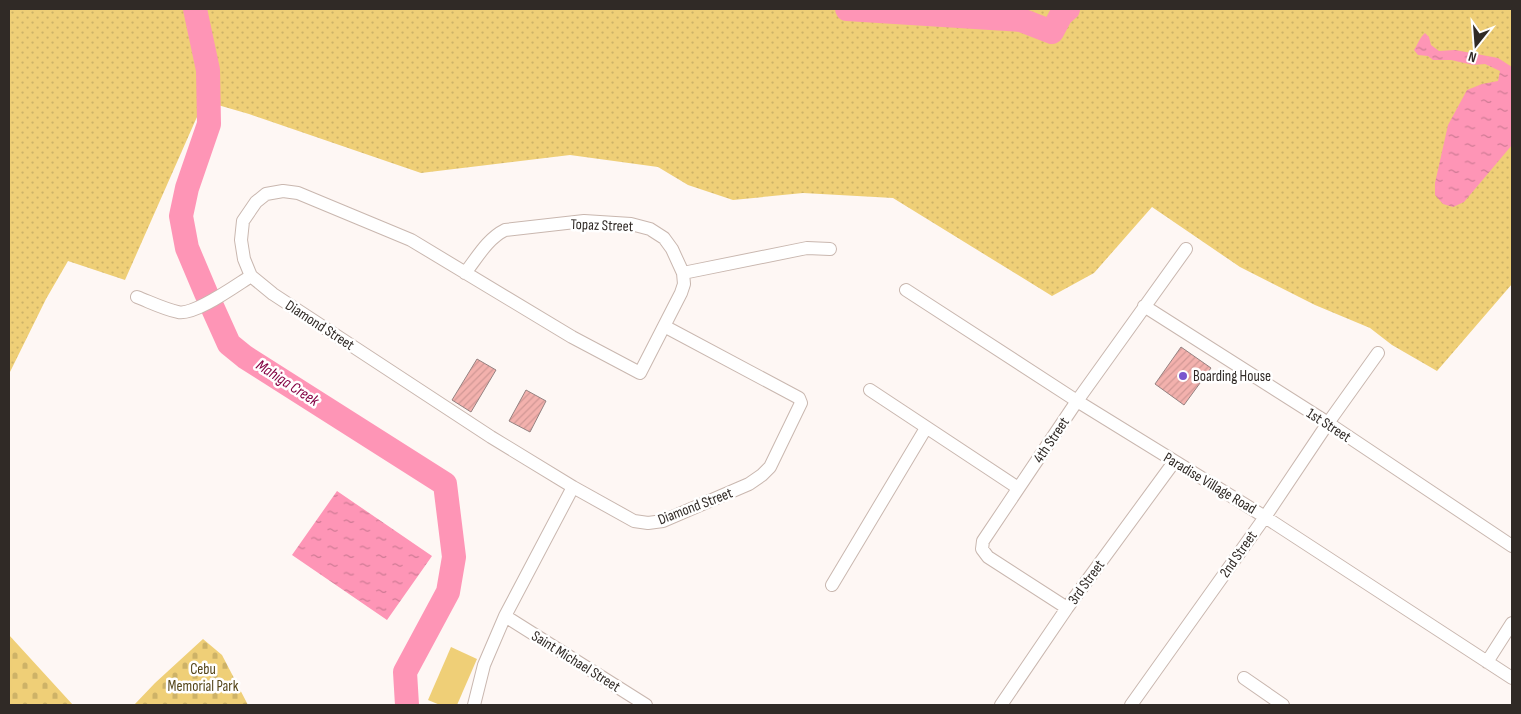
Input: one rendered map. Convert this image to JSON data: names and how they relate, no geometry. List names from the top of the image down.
{
  "streets": {
    "street": [
      "Topaz Street",
      "Diamond Street",
      "1st Street",
      "4th Street",
      "Paradise Village Road",
      "2nd Street",
      "3rd Street",
      "Saint Michael Street"
    ]
  },
  "crossings": [
    ["1st Street", "4th Street"],
    ["1st Street", "2nd Street"],
    ["4th Street", "Paradise Village Road"],
    ["4th Street", "3rd Street"],
    ["Paradise Village Road", "2nd Street"],
    ["Paradise Village Road", "3rd Street"]
  ],
  "water": ["Mahiga Creek"],
  "parks": ["Cebu Memorial Park"],
  "places": ["Boarding House"],
  "north": "bottom"
}
